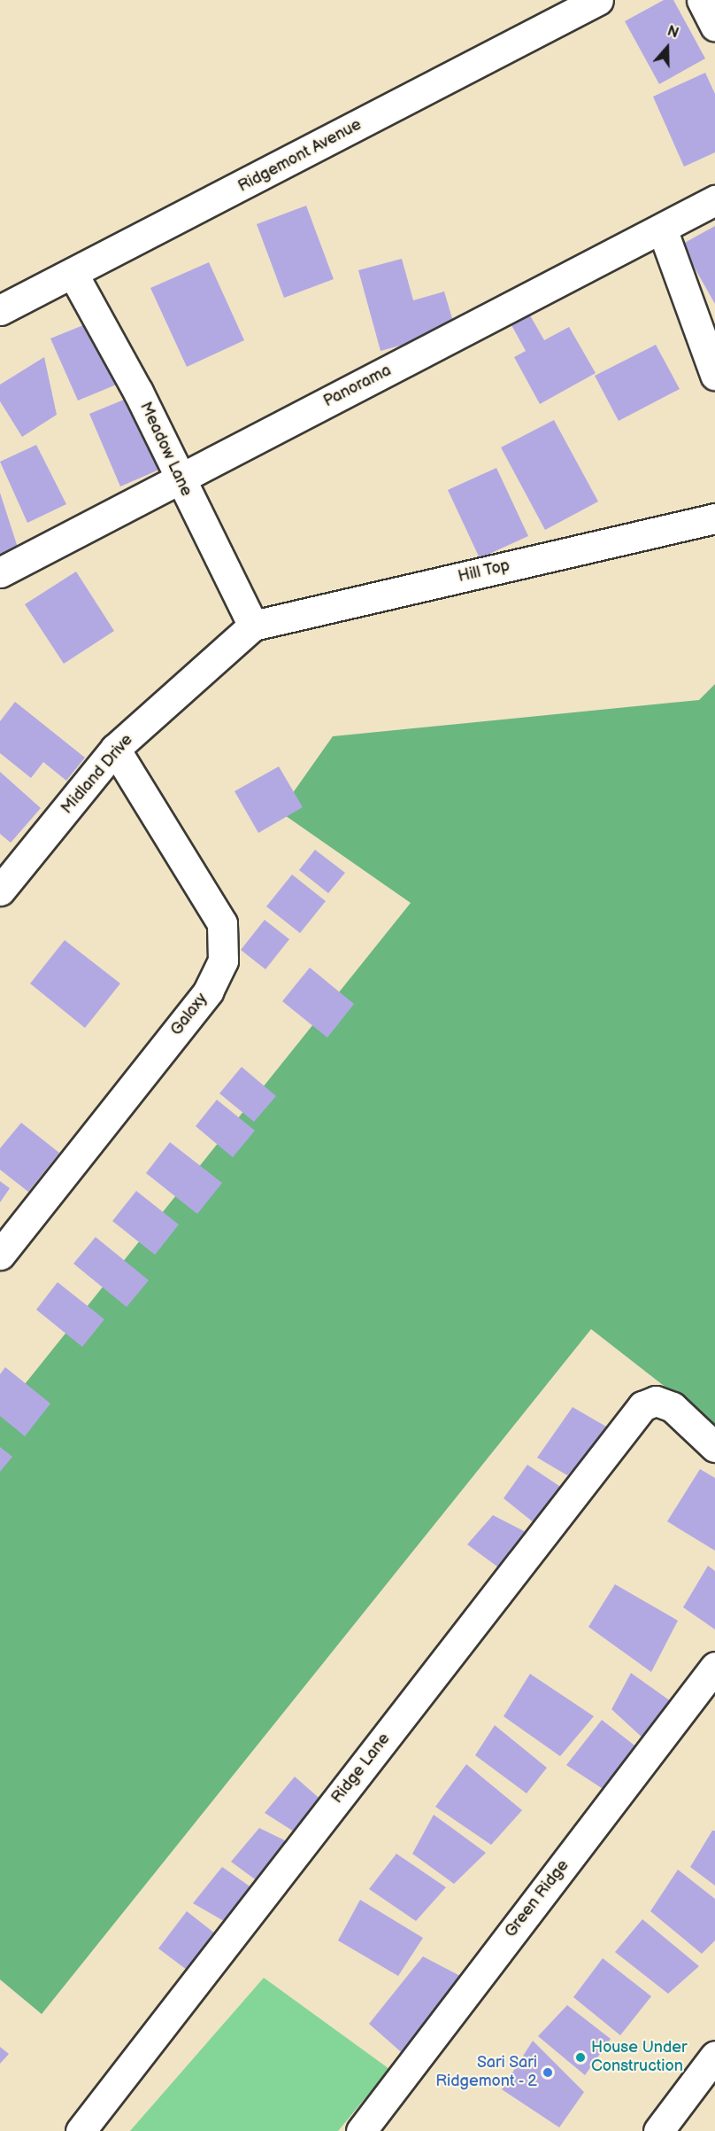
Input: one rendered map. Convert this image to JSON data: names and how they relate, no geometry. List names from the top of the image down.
{
  "streets": {
    "street": [
      "Ridgemont Avenue",
      "Panorama",
      "Meadow Lane",
      "Hill Top",
      "Midland Drive",
      "Galaxy",
      "Ridge Lane",
      "Green Ridge"
    ]
  },
  "crossings": [
    ["Ridgemont Avenue", "Meadow Lane"],
    ["Panorama", "Meadow Lane"],
    ["Meadow Lane", "Hill Top"],
    ["Meadow Lane", "Midland Drive"],
    ["Hill Top", "Midland Drive"],
    ["Midland Drive", "Galaxy"]
  ],
  "places": ["House Under Construction", "Sari Sari Ridgemont - 2"],
  "north": "top"
}
